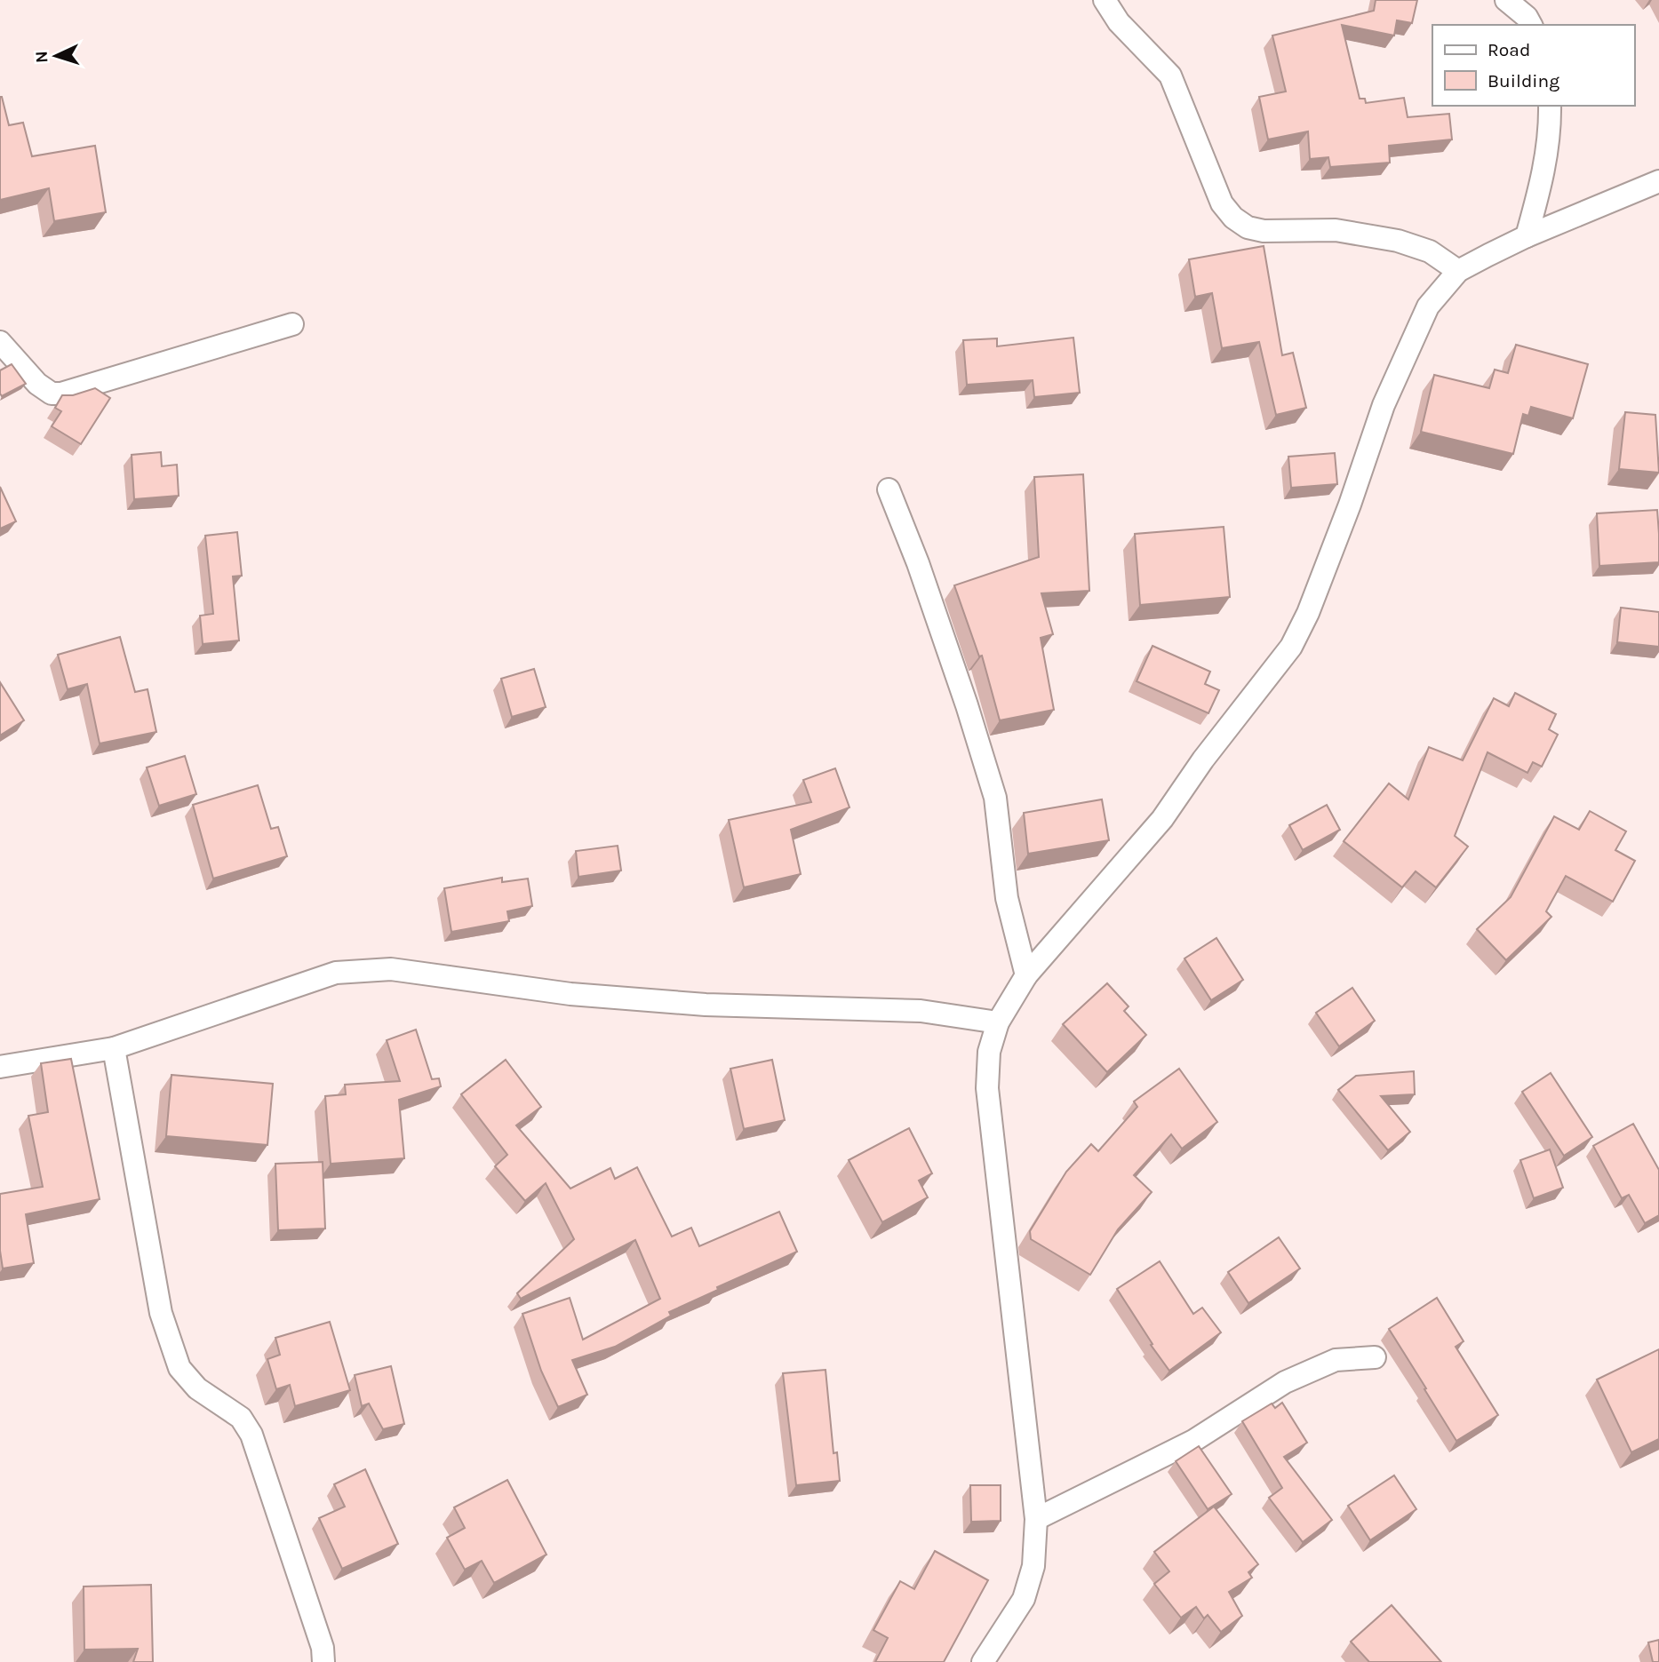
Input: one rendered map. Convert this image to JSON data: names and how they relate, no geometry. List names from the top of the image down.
{
  "legend": ["Road", "Building"],
  "north": "left"
}
